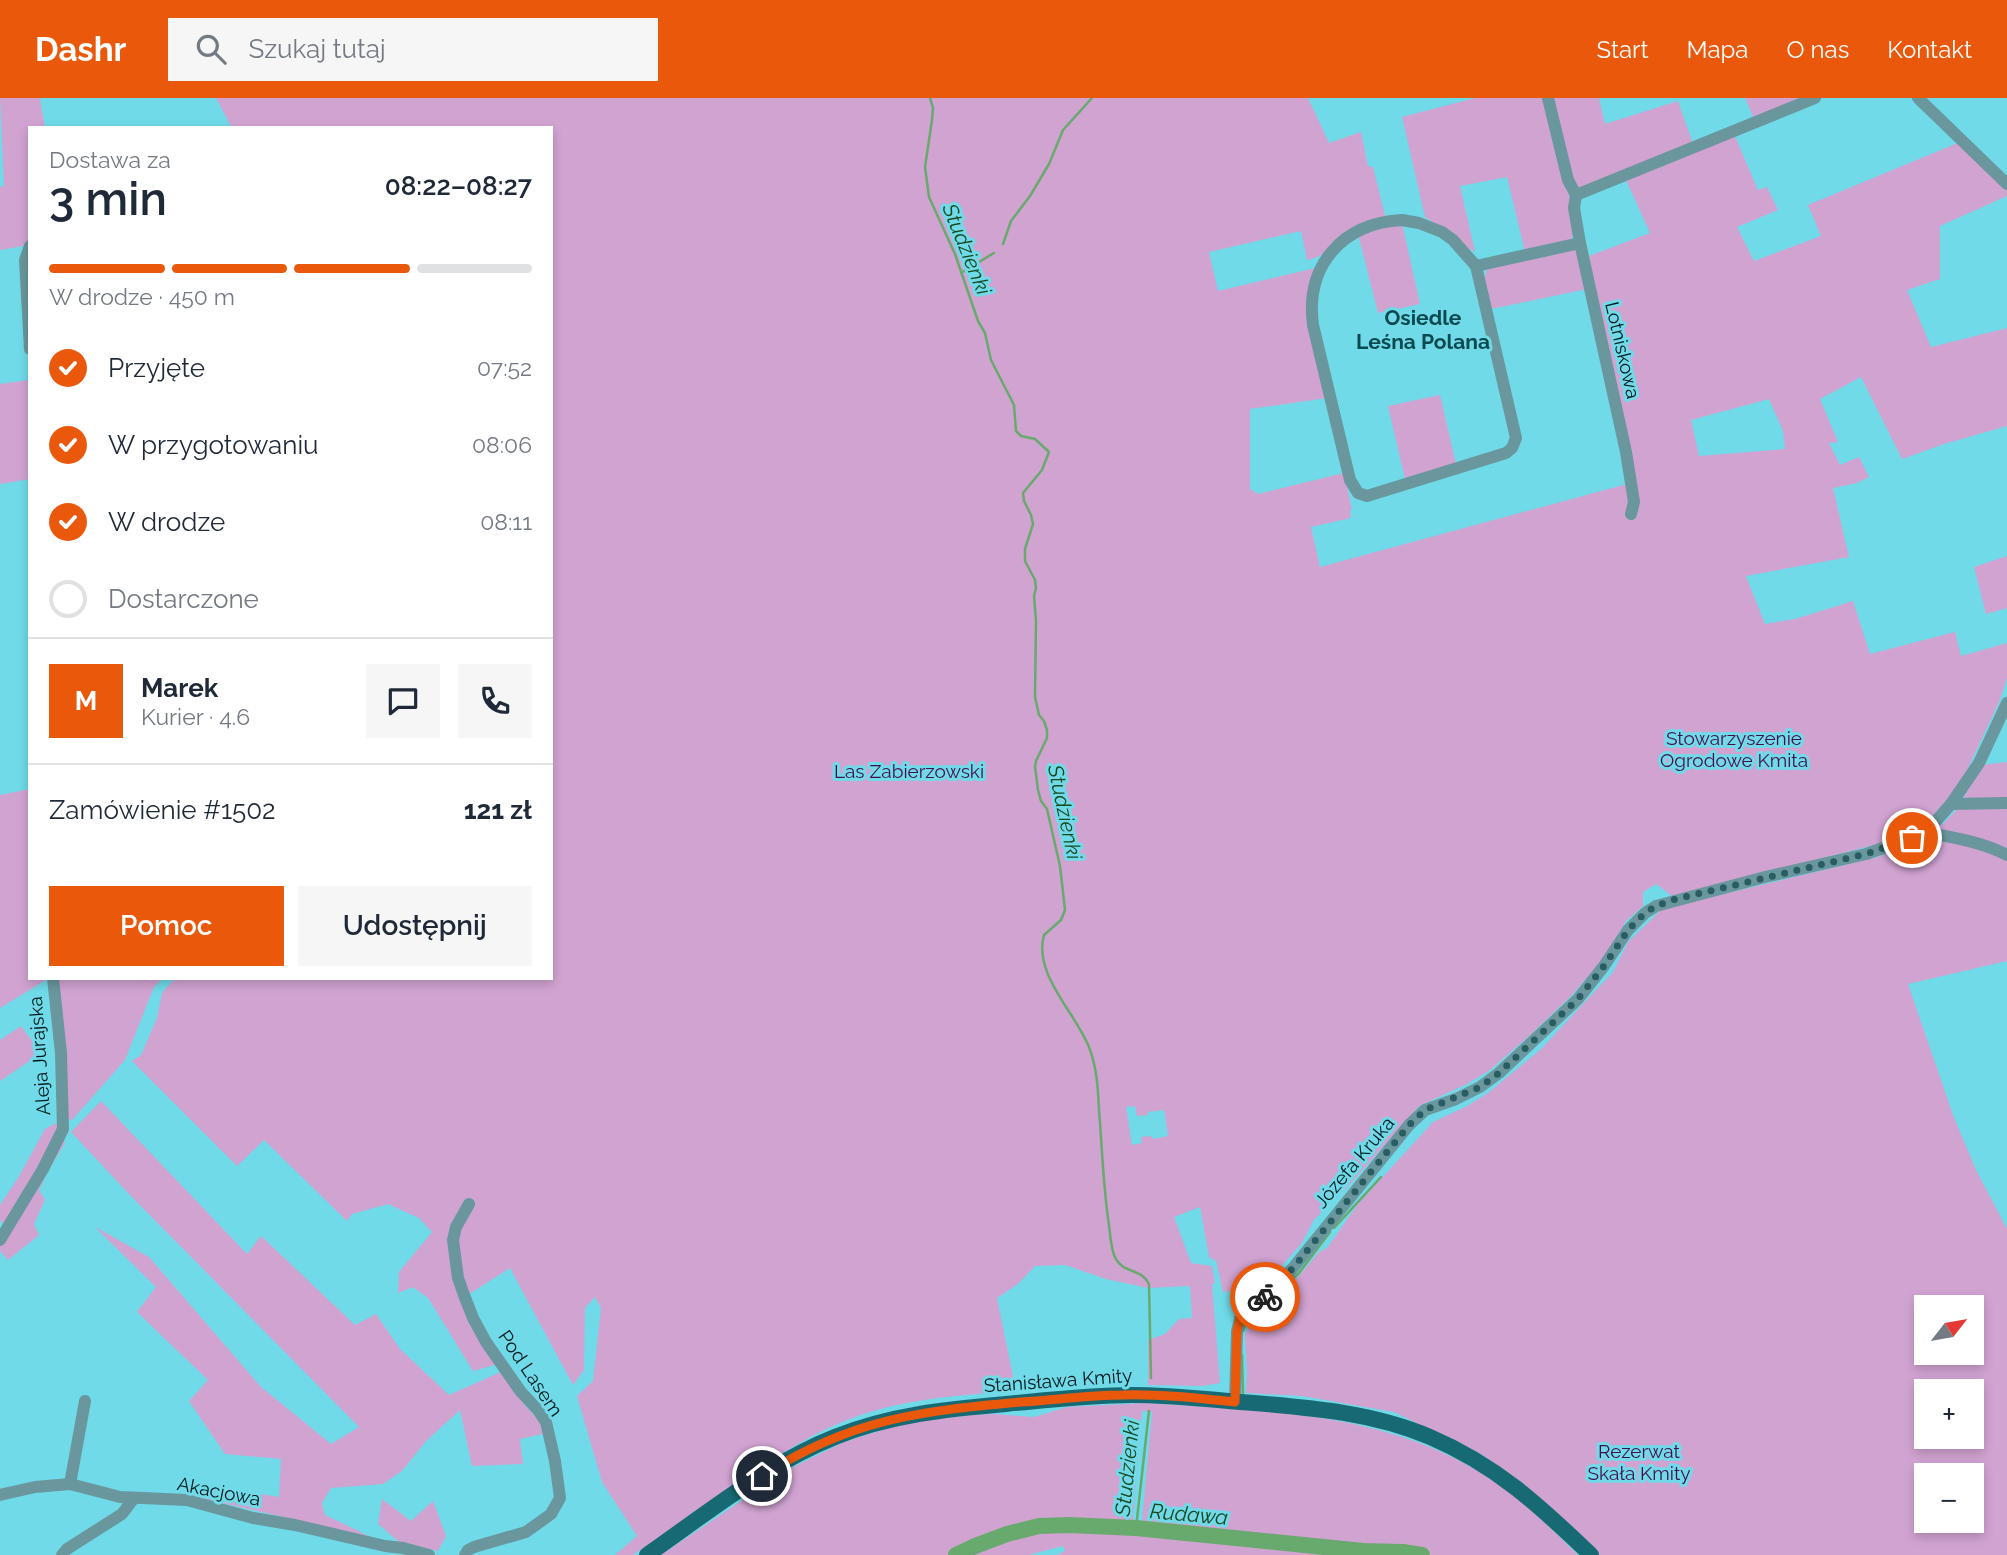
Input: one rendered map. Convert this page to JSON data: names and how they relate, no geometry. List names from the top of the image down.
{
  "streets": {
    "main road": ["Stanisława Kmity"],
    "street": [
      "Lotniskowa",
      "Aleja Jurajska",
      "Józefa Kruka",
      "Pod Lasem",
      "Akacjowa"
    ]
  },
  "crossings": [
    ["Józefa Kruka", "Stanisława Kmity"]
  ],
  "districts": ["Osiedle Leśna Polana"],
  "water": ["Studzienki", "Rudawa"],
  "parks": ["Stowarzyszenie Ogrodowe Kmita", "Las Zabierzowski", "Rezerwat Skała Kmity"],
  "north": "top right",
  "page": {
    "header": "Dashr",
    "search": "Szukaj tutaj",
    "nav": [
      "Start",
      "Mapa",
      "O nas",
      "Kontakt"
    ],
    "heading": ["3 min", "Dostawa za", "08:22–08:27"],
    "panel": [
      "Marek",
      "Kurier · 4.6",
      "Zamówienie #1502",
      "121 zł"
    ],
    "bar": "W drodze · 450 m",
    "list": [
      ["Przyjęte", "07:52"],
      ["W przygotowaniu", "08:06"],
      ["W drodze", "08:11"],
      "Dostarczone"
    ],
    "round": "M",
    "buttons": ["Pomoc", "Udostępnij"],
    "map_buttons": ["+", "−"]
  }
}
